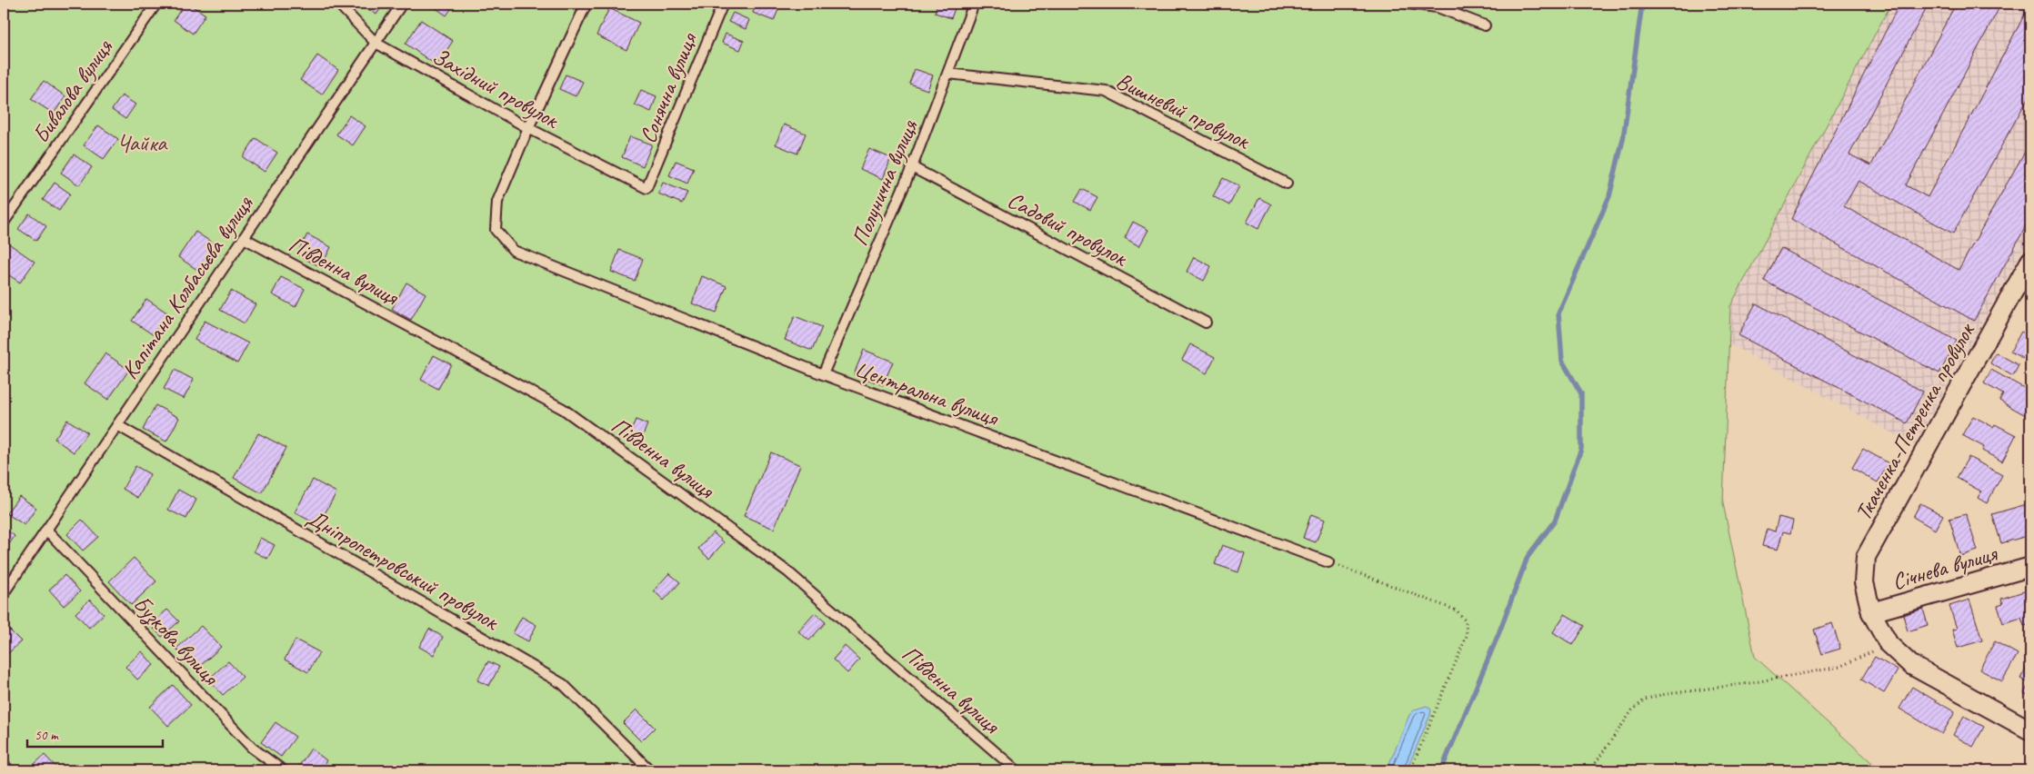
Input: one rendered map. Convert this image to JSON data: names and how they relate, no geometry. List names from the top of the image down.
{
  "streets": {
    "street": ["Ткаченка-Петренка провулок", "Січнева вулиця"],
    "lane": [
      "Західний провулок",
      "Сонячна вулиця",
      "Бивалова вулиця",
      "Вишневий провулок",
      "Полунична вулиця",
      "Садовий провулок",
      "Південна вулиця",
      "Капітана Колбасьєва вулиця",
      "Центральна вулиця",
      "Дніпропетровський провулок",
      "Бузкова вулиця"
    ]
  },
  "crossings": [
    ["Західний провулок", "Сонячна вулиця"],
    ["Західний провулок", "Капітана Колбасьєва вулиця"],
    ["Західний провулок", "Центральна вулиця"],
    ["Вишневий провулок", "Полунична вулиця"],
    ["Полунична вулиця", "Садовий провулок"],
    ["Полунична вулиця", "Центральна вулиця"],
    ["Південна вулиця", "Капітана Колбасьєва вулиця"],
    ["Капітана Колбасьєва вулиця", "Дніпропетровський провулок"],
    ["Капітана Колбасьєва вулиця", "Бузкова вулиця"],
    ["Ткаченка-Петренка провулок", "Січнева вулиця"]
  ],
  "parks": ["Чайка"],
  "scale_bar": "50 m"
}
